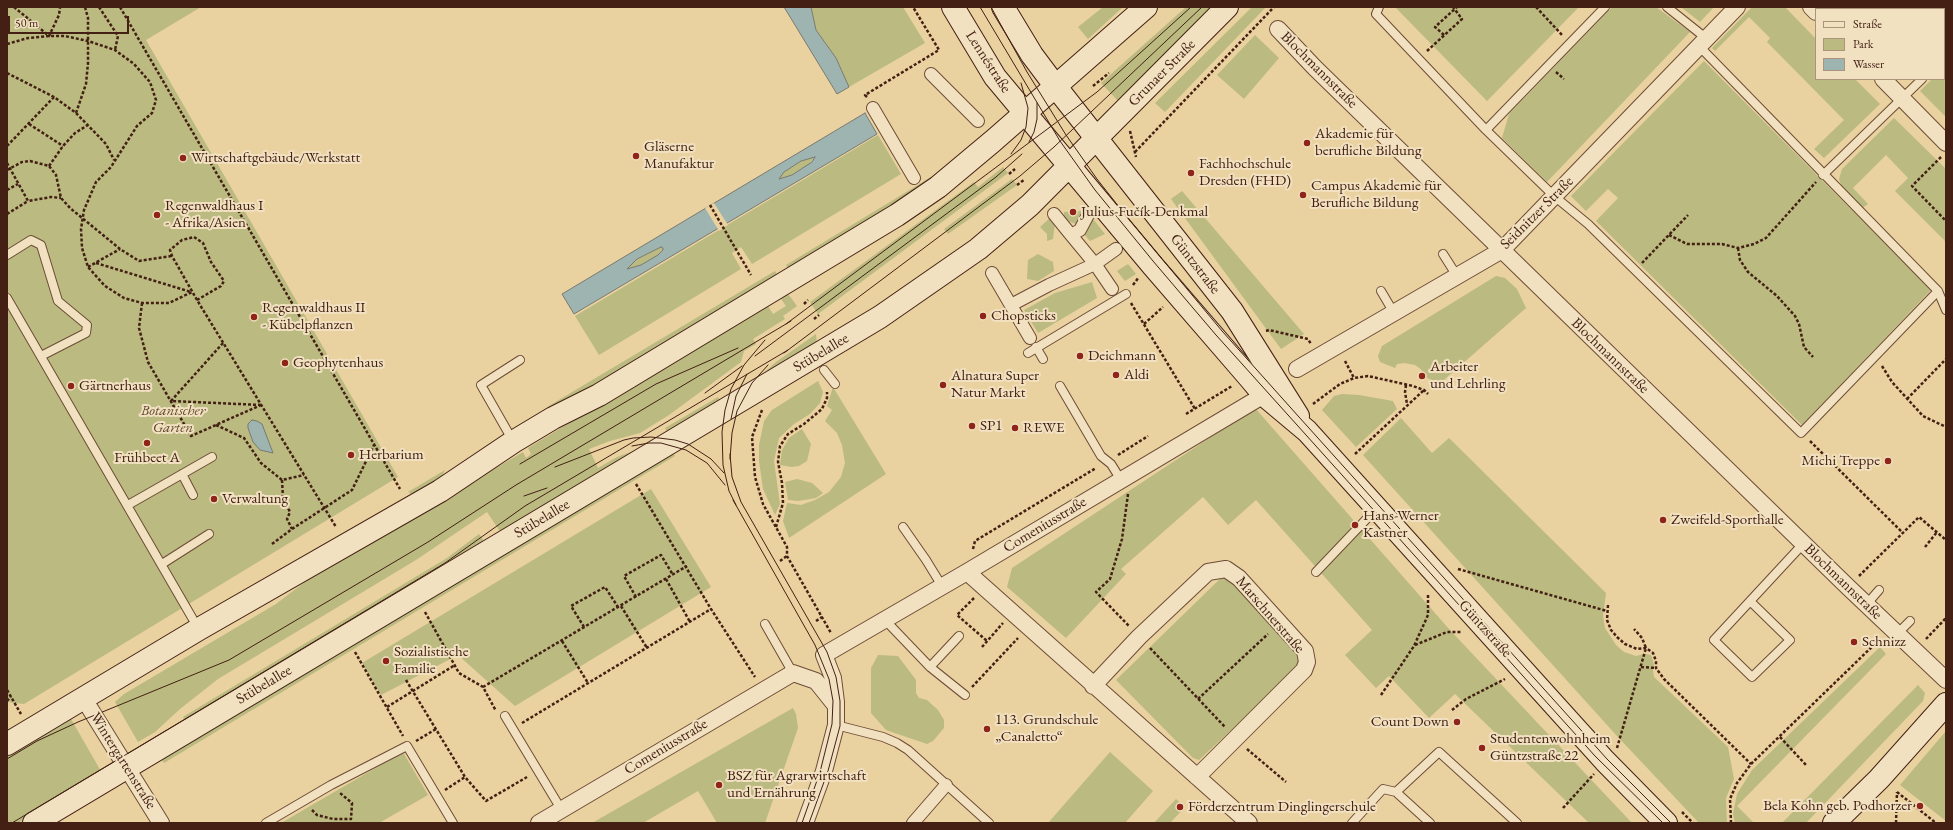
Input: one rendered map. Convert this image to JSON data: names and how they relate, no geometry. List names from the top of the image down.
{
  "streets": {
    "main road": [
      "Lennéstraße",
      "Grunaer Straße",
      "Güntzstraße",
      "Stübelallee"
    ],
    "street": [
      "Blochmannstraße",
      "Seidnitzer Straße",
      "Comeniusstraße",
      "Marschnerstraße",
      "Wintergartenstraße"
    ]
  },
  "crossings": [
    ["Lennéstraße", "Güntzstraße"],
    ["Blochmannstraße", "Seidnitzer Straße"],
    ["Grunaer Straße", "Güntzstraße"],
    ["Grunaer Straße", "Stübelallee"],
    ["Güntzstraße", "Stübelallee"],
    ["Güntzstraße", "Comeniusstraße"],
    ["Stübelallee", "Wintergartenstraße"]
  ],
  "parks": ["Botanischer Garten"],
  "places": [
    "Akademie für berufliche Bildung",
    "Gläserne Manufaktur",
    "Wirtschaftgebäude/Werkstatt",
    "Fachhochschule Dresden (FHD)",
    "Campus Akademie für Berufliche Bildung",
    "Julius-Fučík-Denkmal",
    "Regenwaldhaus I - Afrika/Asien",
    "Chopsticks",
    "Regenwaldhaus II - Kübelpflanzen",
    "Deichmann",
    "Geophytenhaus",
    "Aldi",
    "Arbeiter und Lehrling",
    "Alnatura Super Natur Markt",
    "Gärtnerhaus",
    "SP1",
    "REWE",
    "Frühbeet A",
    "Herbarium",
    "Michi Treppe",
    "Verwaltung",
    "Zweifeld-Sporthalle",
    "Hans-Werner Kastner",
    "Schnizz",
    "Sozialistische Familie",
    "Count Down",
    "113. Grundschule „Canaletto“",
    "Studentenwohnheim Güntzstraße 22",
    "BSZ für Agrarwirtschaft und Ernährung",
    "Bela Kohn geb. Podhorzer",
    "Förderzentrum Dinglingerschule"
  ],
  "legend": ["Straße", "Park", "Wasser"],
  "scale_bar": "50 m"
}
